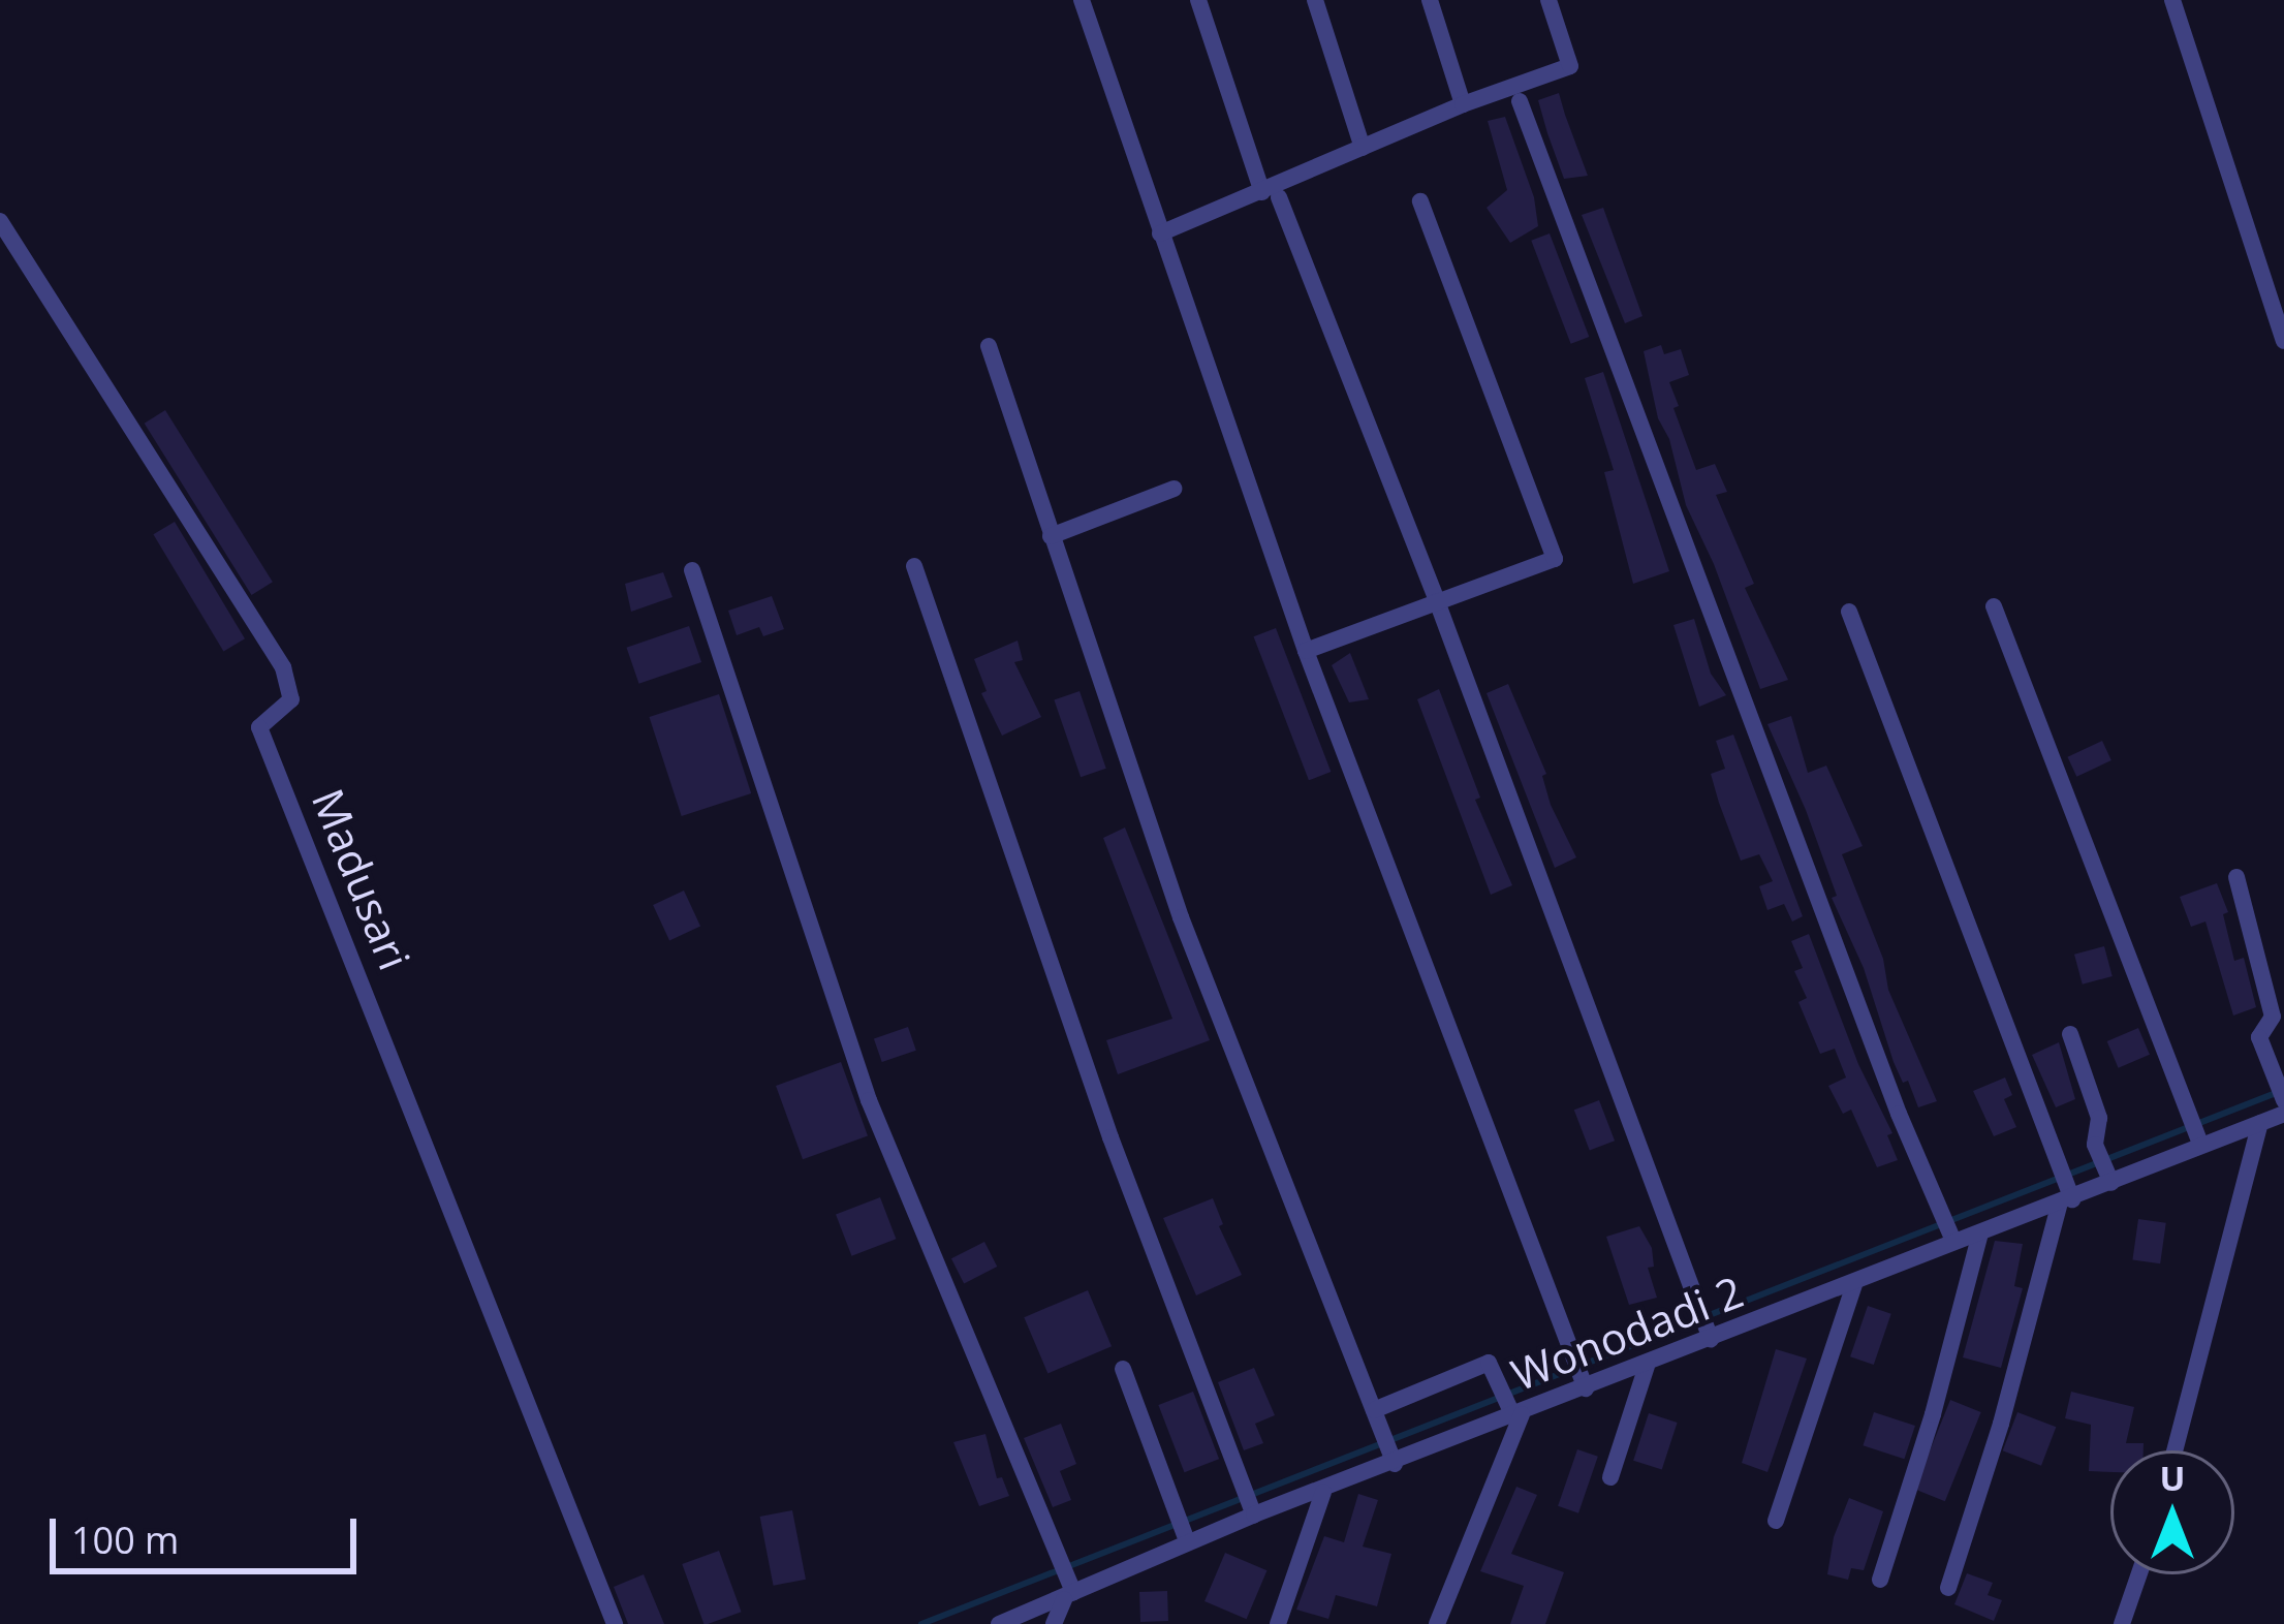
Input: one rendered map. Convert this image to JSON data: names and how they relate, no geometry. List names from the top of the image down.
{
  "streets": {
    "street": ["Madusari", "Wonodadi 2"]
  },
  "scale_bar": "100 m",
  "north": "top"
}
